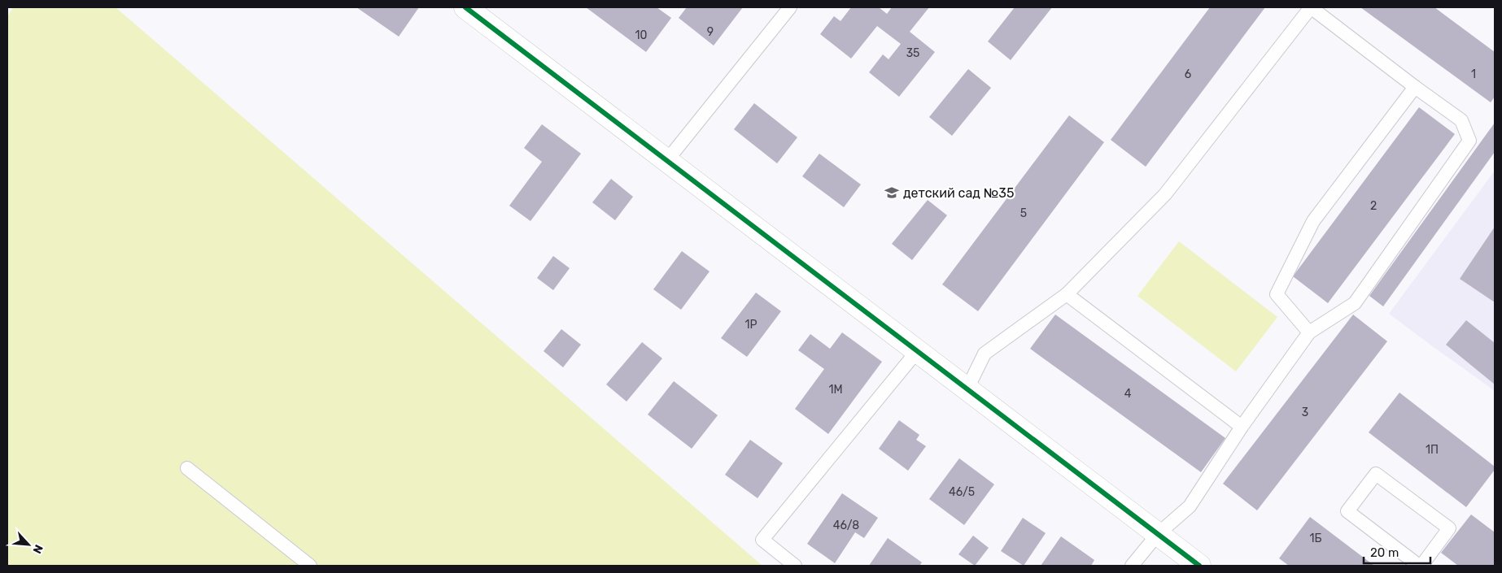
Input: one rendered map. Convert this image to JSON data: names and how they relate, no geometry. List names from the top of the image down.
{
  "places": {
    "school or university": ["детский сад №35"]
  },
  "house_numbers": [
    "9",
    "10",
    "35",
    "6",
    "1",
    "2",
    "5",
    "1Р",
    "1М",
    "4",
    "3",
    "1П",
    "46/5",
    "46/8",
    "1Б"
  ],
  "scale_bar": "20 m",
  "north": "bottom right"
}
